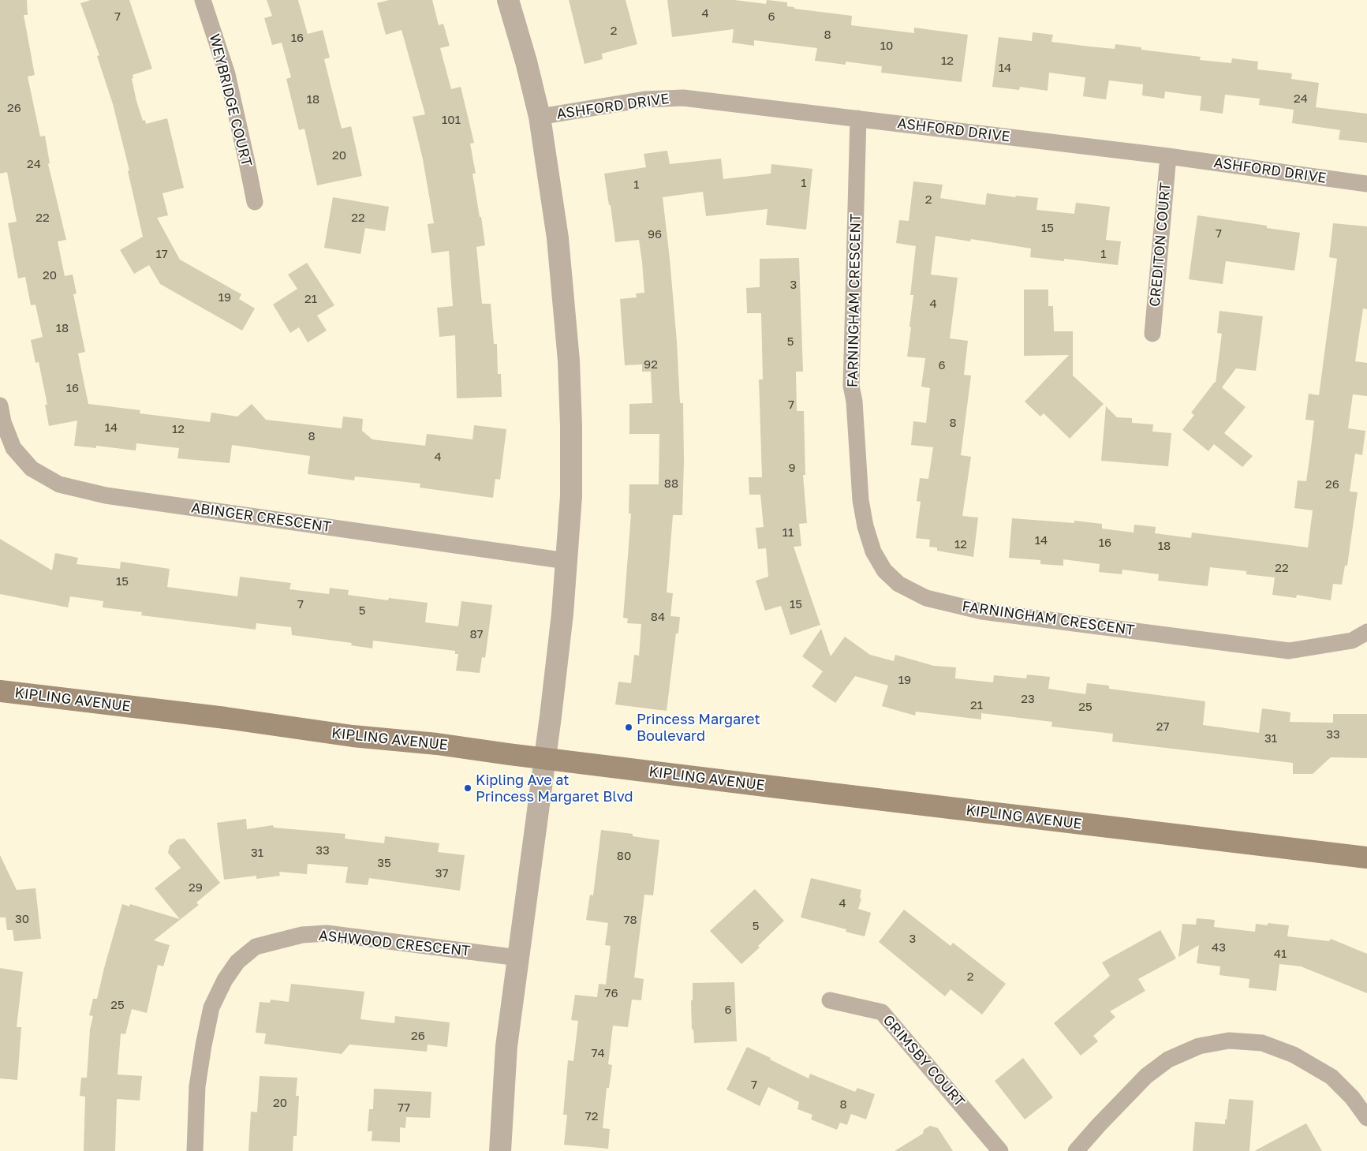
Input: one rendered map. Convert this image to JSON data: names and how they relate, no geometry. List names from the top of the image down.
{
  "streets": {
    "main road": ["KIPLING AVENUE"],
    "street": [
      "WEYBRIDGE COURT",
      "ASHFORD DRIVE",
      "CREDITON COURT",
      "FARNINGHAM CRESCENT",
      "ABINGER CRESCENT",
      "ASHWOOD CRESCENT",
      "GRIMSBY COURT"
    ]
  },
  "crossings": [
    ["ASHFORD DRIVE", "CREDITON COURT"],
    ["ASHFORD DRIVE", "FARNINGHAM CRESCENT"]
  ],
  "places": ["Princess Margaret Boulevard", "Kipling Ave at Princess Margaret Blvd"],
  "house_numbers": [
    "4",
    "7",
    "6",
    "2",
    "8",
    "16",
    "10",
    "12",
    "14",
    "24",
    "18",
    "26",
    "101",
    "20",
    "24",
    "1",
    "1",
    "2",
    "22",
    "22",
    "15",
    "7",
    "96",
    "17",
    "1",
    "20",
    "3",
    "19",
    "21",
    "4",
    "18",
    "5",
    "92",
    "6",
    "16",
    "7",
    "8",
    "14",
    "12",
    "8",
    "4",
    "9",
    "88",
    "26",
    "11",
    "14",
    "16",
    "12",
    "18",
    "22",
    "15",
    "7",
    "15",
    "5",
    "84",
    "87",
    "19",
    "23",
    "21",
    "25",
    "27",
    "33",
    "31",
    "33",
    "31",
    "80",
    "35",
    "37",
    "29",
    "4",
    "30",
    "78",
    "5",
    "3",
    "43",
    "41",
    "2",
    "76",
    "25",
    "6",
    "26",
    "74",
    "7",
    "20",
    "8",
    "77",
    "72"
  ]
}
